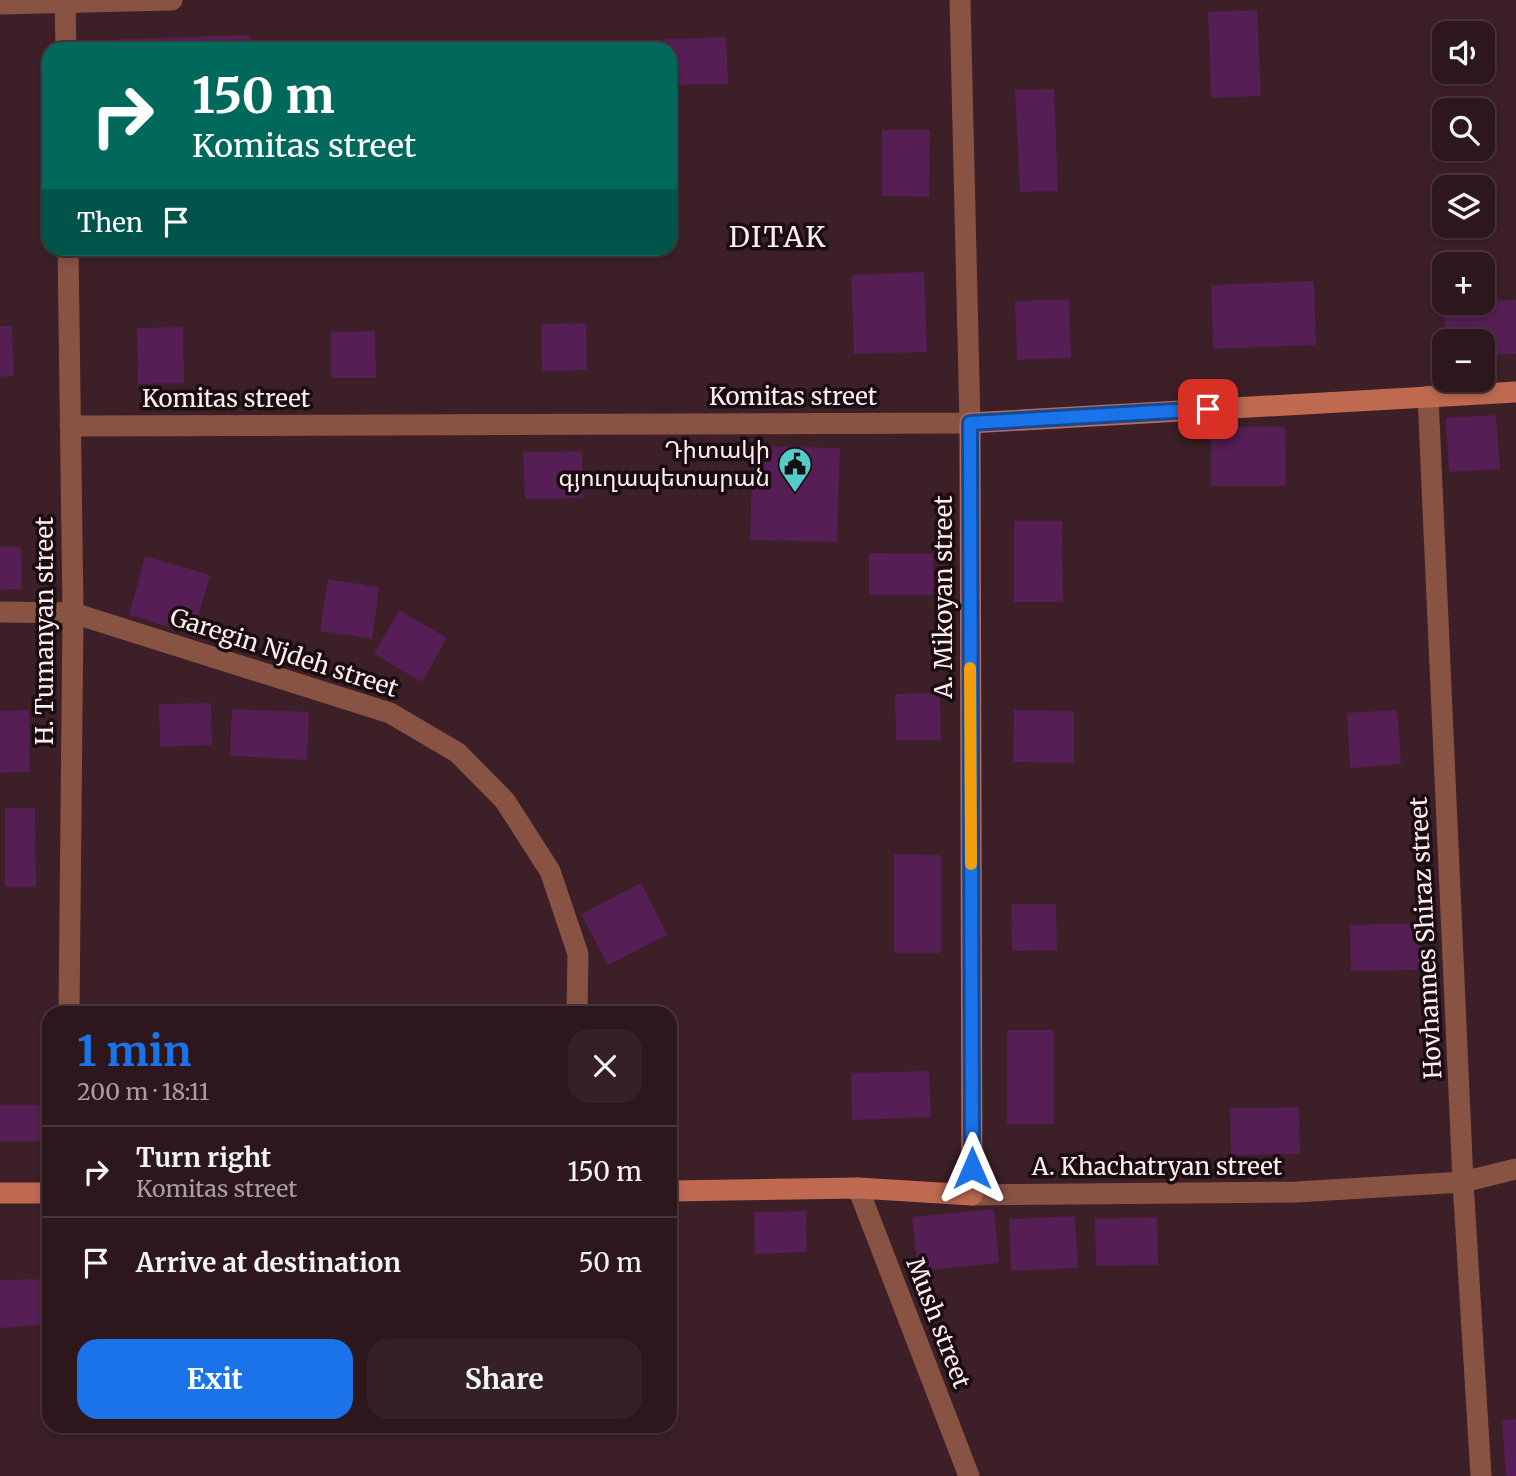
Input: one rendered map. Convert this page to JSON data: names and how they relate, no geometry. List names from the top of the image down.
{
  "streets": {
    "main road": ["Komitas street", "A. Mikoyan street", "A. Khachatryan street"],
    "street": [
      "H. Tumanyan street",
      "Garegin Njdeh street",
      "Hovhannes Shiraz street",
      "Mush street"
    ]
  },
  "crossings": [
    ["Komitas street", "A. Mikoyan street"],
    ["Komitas street", "H. Tumanyan street"],
    ["Komitas street", "Hovhannes Shiraz street"],
    ["A. Mikoyan street", "A. Khachatryan street"],
    ["H. Tumanyan street", "Garegin Njdeh street"],
    ["Hovhannes Shiraz street", "A. Khachatryan street"],
    ["A. Khachatryan street", "Mush street"]
  ],
  "districts": ["DITAK"],
  "places": {
    "public building": ["Դիտակի գյուղապետարան"]
  },
  "page": {
    "map_buttons": ["+", "−"],
    "turn": ["150 m", "Komitas street"],
    "then": "Then",
    "heading": ["1 min", "200 m · 18:11"],
    "list": [
      {
        "name": "Turn right",
        "note": "Komitas street",
        "value": "150 m"
      },
      {
        "name": "Arrive at destination",
        "value": "50 m"
      }
    ],
    "buttons": ["Exit", "Share"]
  }
}
